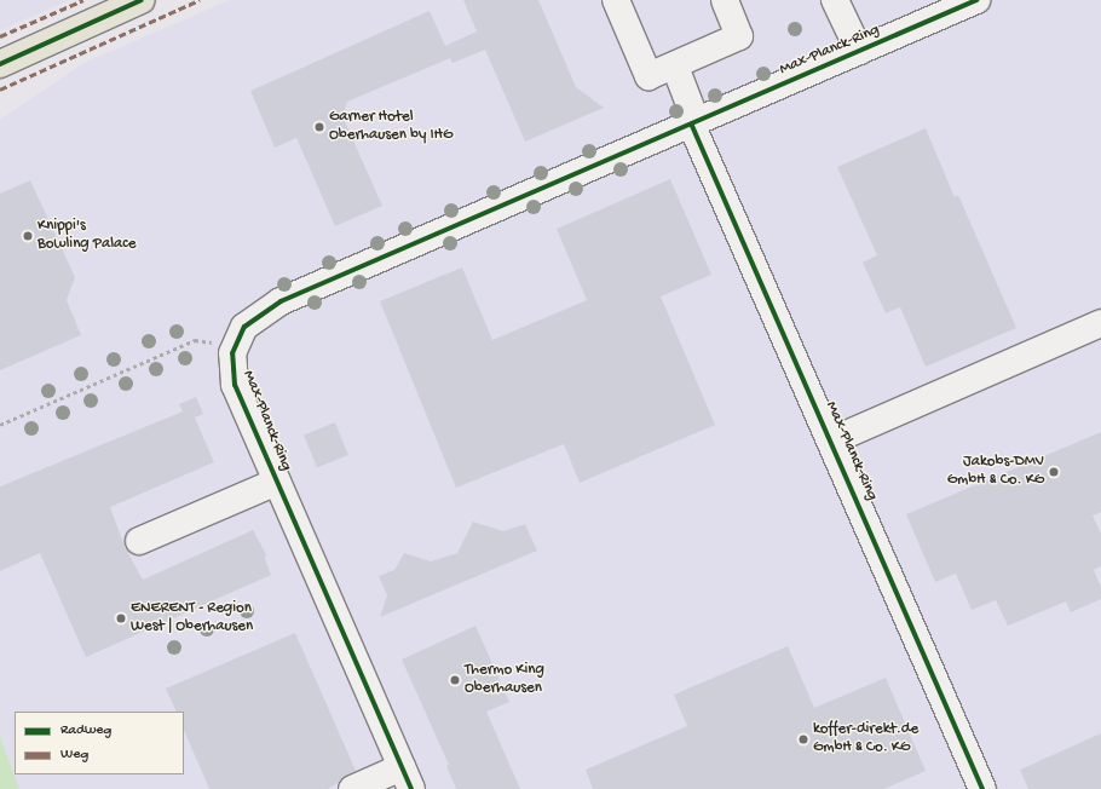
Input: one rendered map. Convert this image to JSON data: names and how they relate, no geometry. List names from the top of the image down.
{
  "streets": {
    "street": ["Max-Planck-Ring"]
  },
  "places": [
    "Garner Hotel Oberhausen by IHG",
    "Knippi's Bowling Palace",
    "Jakobs-DMV GmbH & Co. KG",
    "ENERENT - Region West | Oberhausen",
    "Thermo King Oberhausen",
    "koffer-direkt.de GmbH & Co. KG"
  ],
  "legend": ["Radweg", "Weg"]
}
